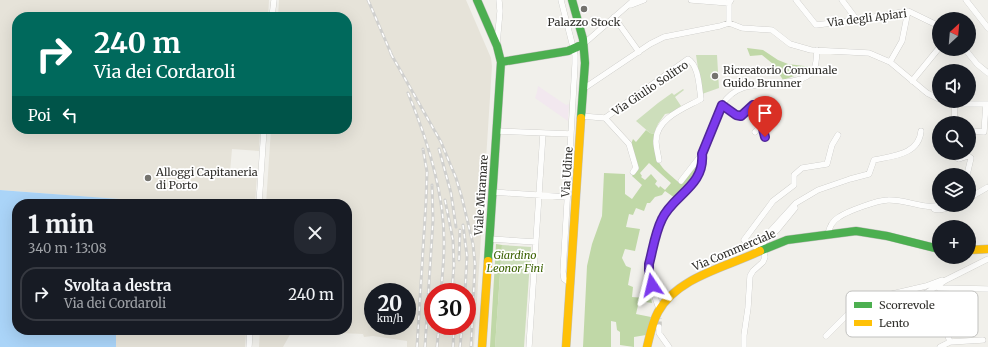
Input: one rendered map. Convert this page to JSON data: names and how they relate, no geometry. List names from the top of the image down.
{
  "streets": {
    "main road": ["Via Udine", "Viale Miramare", "Via Commerciale"],
    "street": ["Via degli Apiari", "Via Giulio Solitro"]
  },
  "crossings": [
    ["Via Giulio Solitro", "Via Udine"]
  ],
  "parks": ["Giardino Leonor Fini"],
  "places": ["Palazzo Stock", "Ricreatorio Comunale Guido Brunner", "Alloggi Capitaneria di Porto"],
  "legend": ["Scorrevole", "Lento"],
  "north": "top right",
  "page": {
    "map_buttons": "+",
    "turn": ["240 m", "Via dei Cordaroli"],
    "then": "Poi",
    "heading": ["1 min", "340 m · 13:08"],
    "list": [
      {
        "name": "Svolta a destra",
        "note": "Via dei Cordaroli",
        "value": "240 m"
      }
    ],
    "speed": "20 km/h",
    "limit": "30"
  }
}
